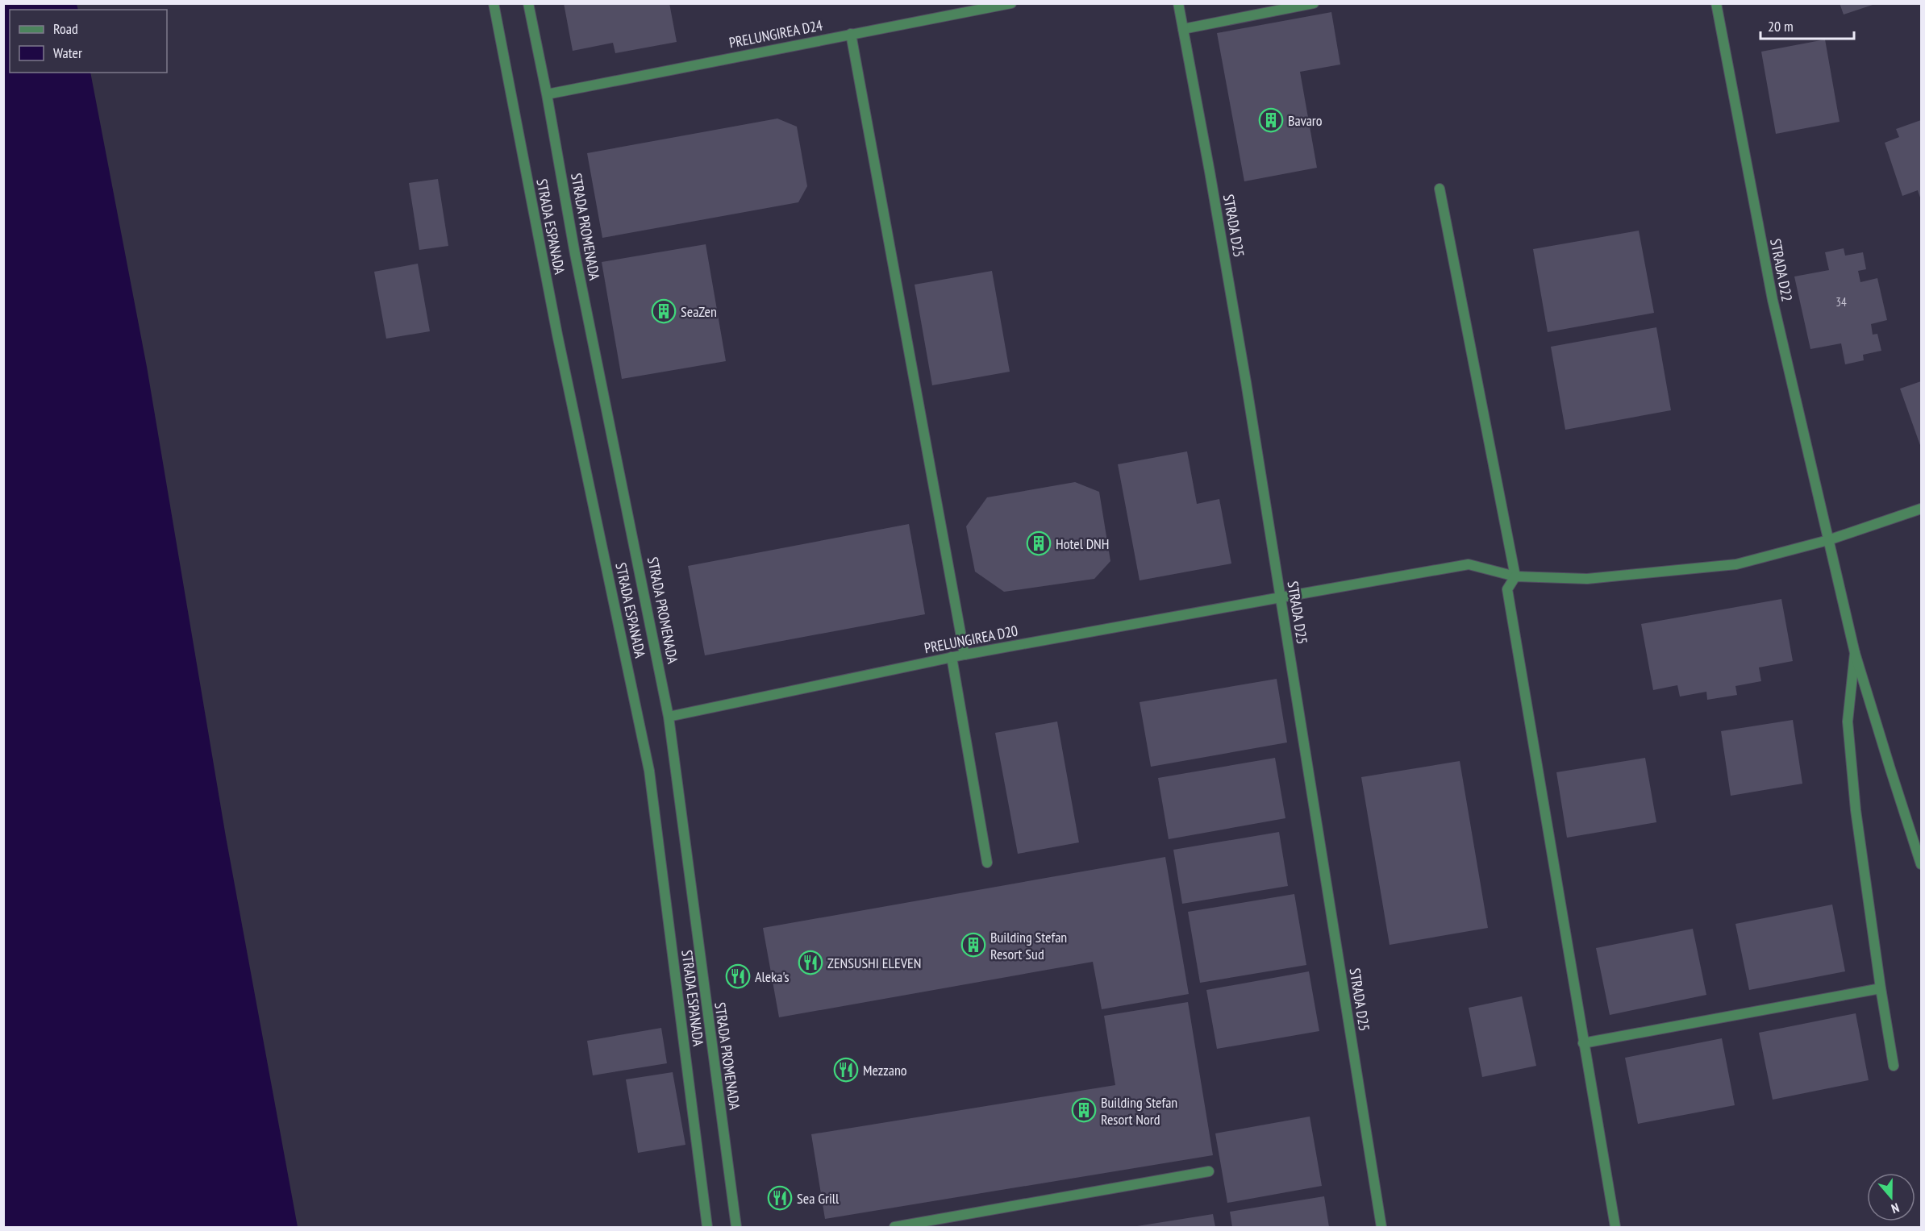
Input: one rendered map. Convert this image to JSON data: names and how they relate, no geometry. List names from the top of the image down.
{
  "streets": {
    "street": [
      "PRELUNGIREA D24",
      "STRADA D25",
      "STRADA ESPANADA",
      "STRADA PROMENADA",
      "STRADA D22",
      "PRELUNGIREA D20"
    ]
  },
  "crossings": [
    ["PRELUNGIREA D24", "STRADA PROMENADA"],
    ["STRADA D25", "PRELUNGIREA D20"],
    ["STRADA PROMENADA", "PRELUNGIREA D20"],
    ["STRADA D22", "PRELUNGIREA D20"]
  ],
  "places": {
    "building": [
      "Bavaro",
      "SeaZen",
      "Hotel DNH",
      "Building Stefan Resort Sud",
      "Building Stefan Resort Nord"
    ],
    "restaurant": [
      "ZENSUSHI ELEVEN",
      "Aleka's",
      "Mezzano",
      "Sea Grill"
    ]
  },
  "house_numbers": ["34"],
  "legend": ["Road", "Water"],
  "scale_bar": "20 m",
  "north": "bottom"
}
